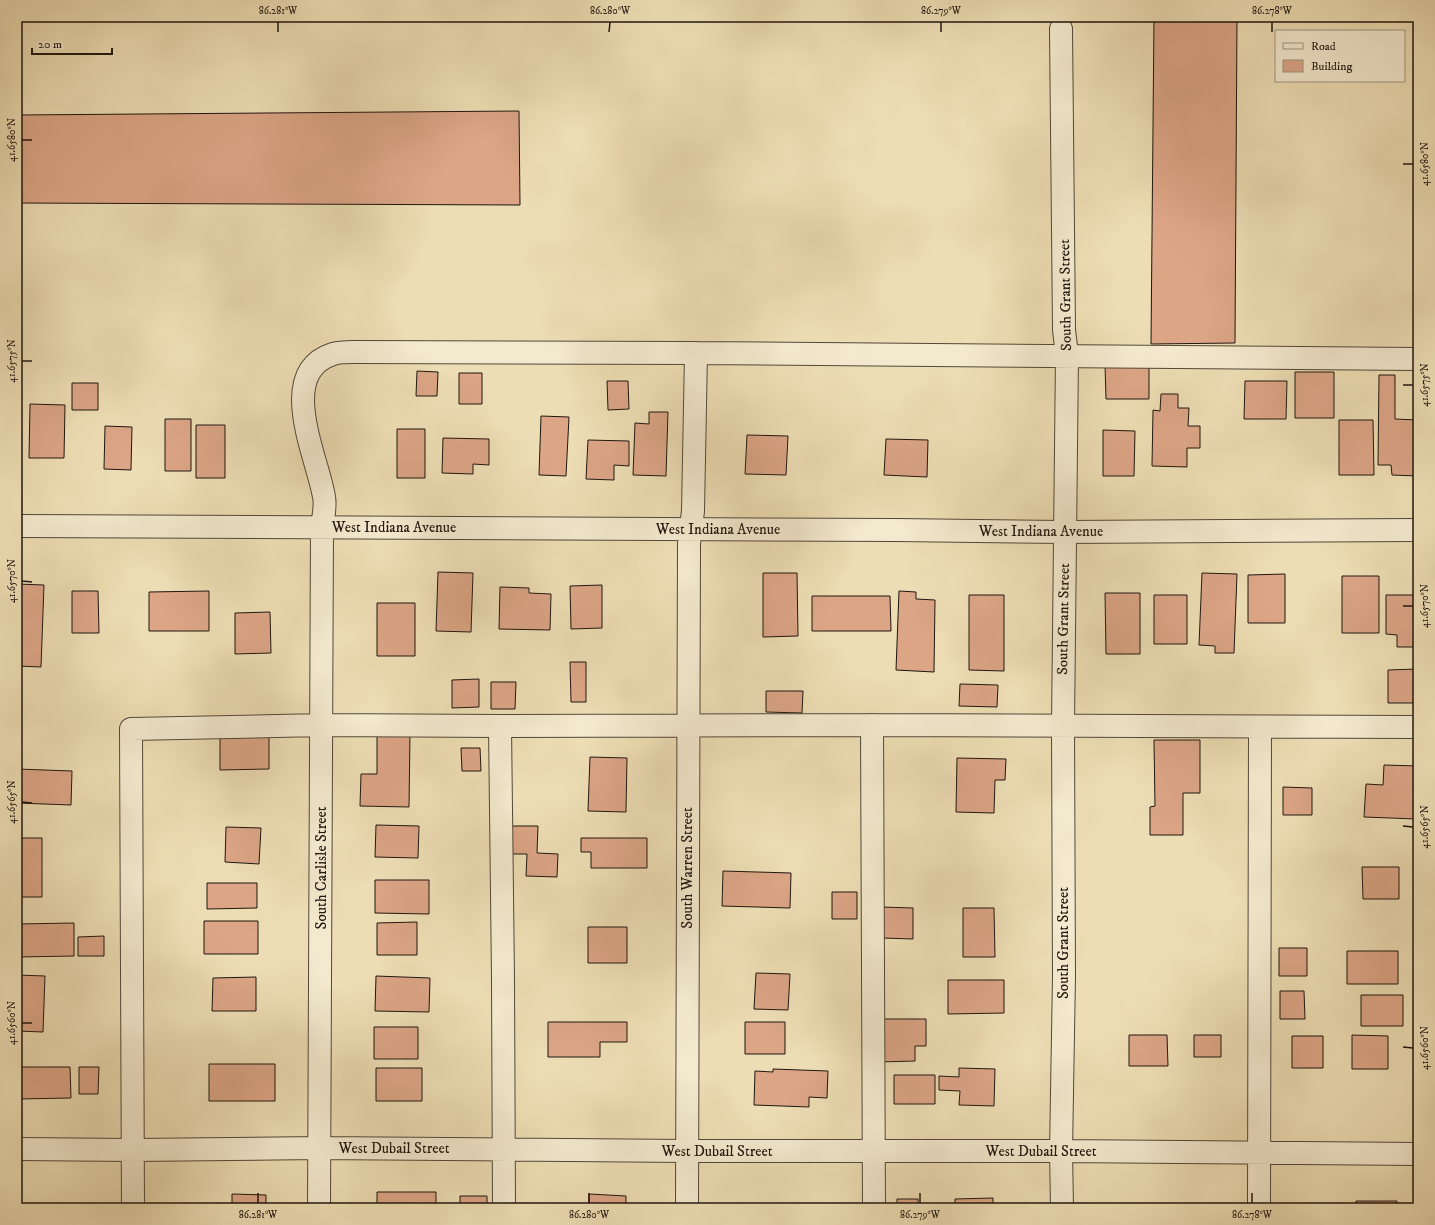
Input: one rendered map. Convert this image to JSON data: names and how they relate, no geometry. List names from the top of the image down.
{
  "streets": {
    "street": [
      "South Grant Street",
      "West Indiana Avenue",
      "South Carlisle Street",
      "South Warren Street",
      "West Dubail Street"
    ]
  },
  "crossings": [
    ["South Grant Street", "West Indiana Avenue"],
    ["South Grant Street", "South Carlisle Street"],
    ["South Grant Street", "West Dubail Street"],
    ["West Indiana Avenue", "South Carlisle Street"],
    ["West Indiana Avenue", "South Warren Street"],
    ["South Carlisle Street", "South Warren Street"],
    ["South Carlisle Street", "West Dubail Street"],
    ["South Warren Street", "West Dubail Street"]
  ],
  "legend": ["Road", "Building"],
  "scale_bar": "20 m",
  "coordinates": [
    "86.281°W",
    "86.280°W",
    "86.279°W",
    "86.278°W",
    "41.6580°N",
    "41.6575°N",
    "41.6570°N",
    "41.6565°N",
    "41.6560°N"
  ]
}
